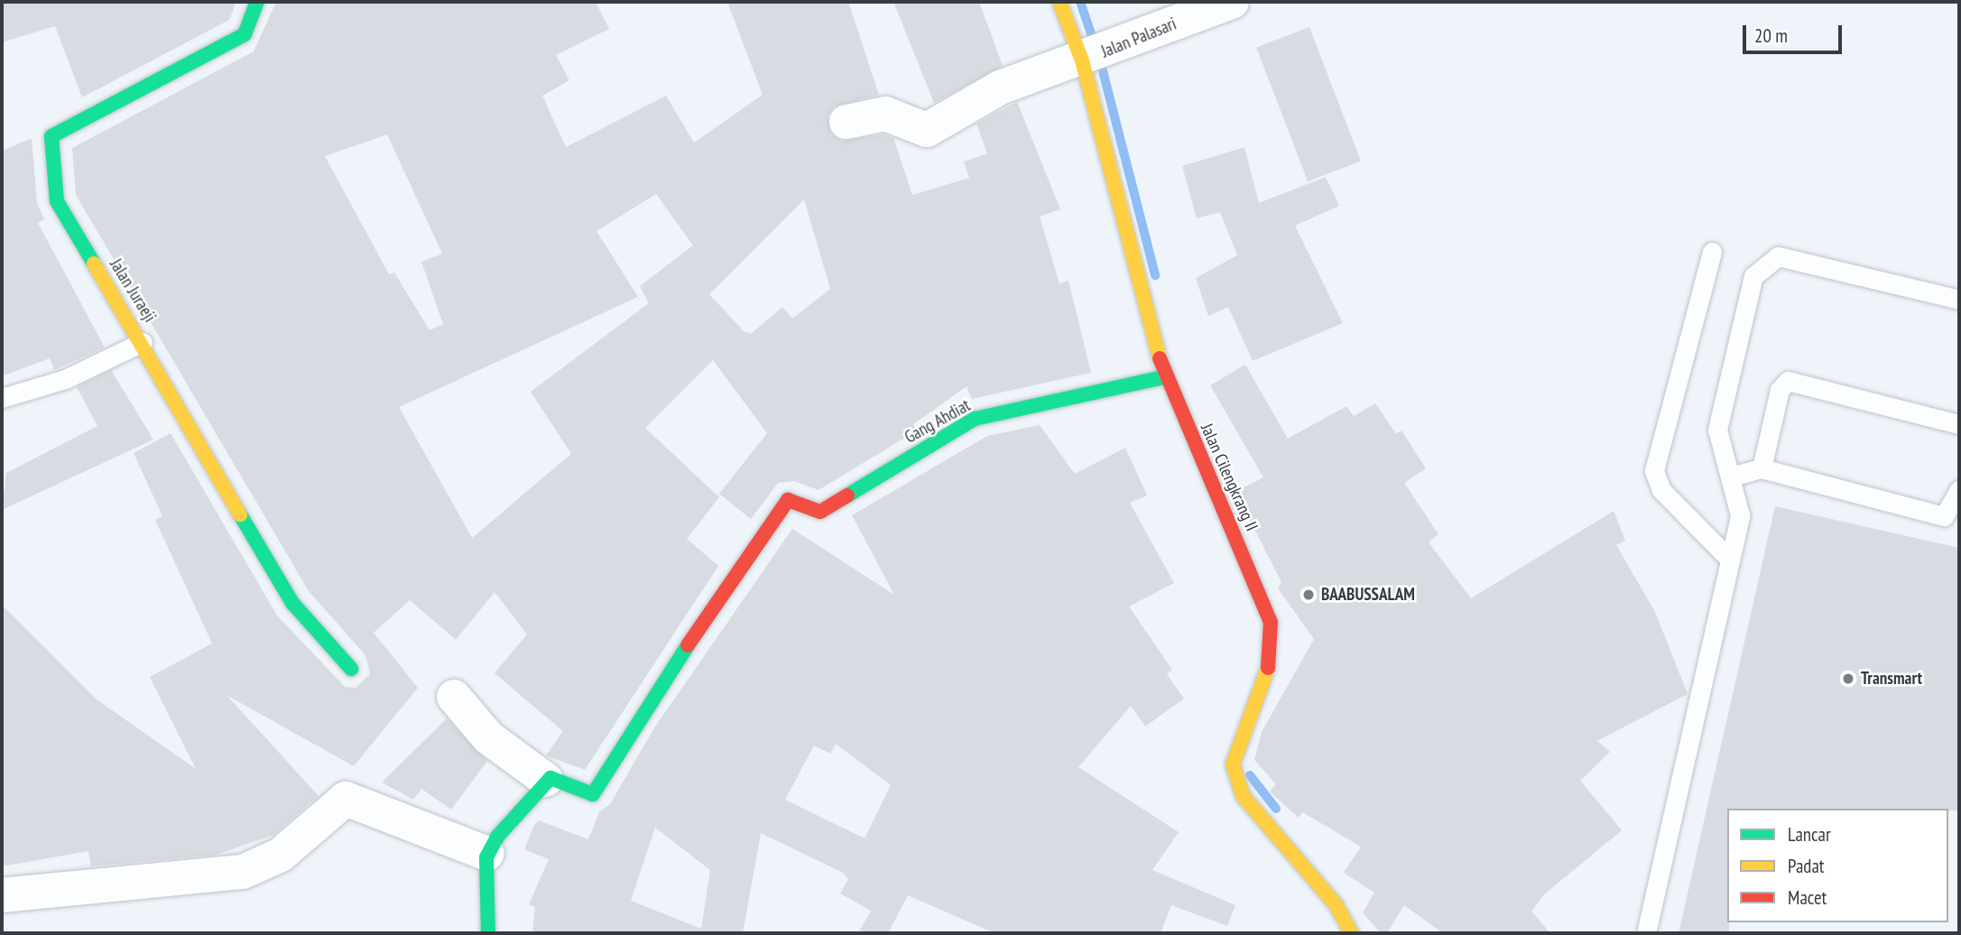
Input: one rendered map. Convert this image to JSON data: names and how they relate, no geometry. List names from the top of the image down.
{
  "streets": {
    "street": [
      "Jalan Palasari",
      "Jalan Juraeji",
      "Gang Ahdiat",
      "Jalan Cilengkrang II"
    ]
  },
  "crossings": [
    ["Jalan Palasari", "Jalan Cilengkrang II"],
    ["Gang Ahdiat", "Jalan Cilengkrang II"]
  ],
  "places": ["BAABUSSALAM", "Transmart"],
  "legend": ["Lancar", "Padat", "Macet"],
  "scale_bar": "20 m"
}
